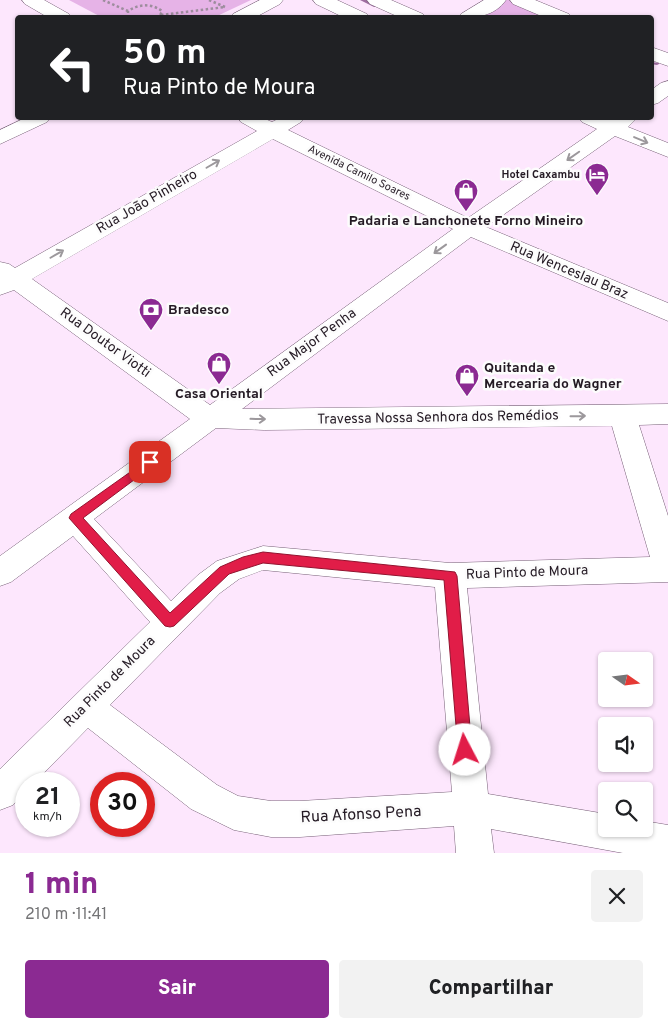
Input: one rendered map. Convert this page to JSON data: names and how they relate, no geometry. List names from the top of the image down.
{
  "streets": {
    "street": [
      "Avenida Camilo Soares",
      "Rua João Pinheiro",
      "Rua Wenceslau Braz",
      "Rua Doutor Viotti",
      "Rua Major Penha",
      "Travessa Nossa Senhora dos Remédios",
      "Rua Pinto de Moura",
      "Rua Afonso Pena"
    ]
  },
  "crossings": [
    ["Avenida Camilo Soares", "Rua João Pinheiro"],
    ["Avenida Camilo Soares", "Rua Wenceslau Braz"],
    ["Avenida Camilo Soares", "Rua Major Penha"],
    ["Rua João Pinheiro", "Rua Doutor Viotti"],
    ["Rua Wenceslau Braz", "Rua Major Penha"],
    ["Rua Doutor Viotti", "Rua Major Penha"],
    ["Rua Doutor Viotti", "Travessa Nossa Senhora dos Remédios"],
    ["Rua Major Penha", "Travessa Nossa Senhora dos Remédios"],
    ["Rua Pinto de Moura", "Rua Afonso Pena"]
  ],
  "one_way": ["Rua João Pinheiro", "Rua Major Penha", "Travessa Nossa Senhora dos Remédios"],
  "places": {
    "hotel": ["Hotel Caxambu"],
    "shop": ["Padaria e Lanchonete Forno Mineiro", "Casa Oriental", "Quitanda e Mercearia do Wagner"],
    "bank": ["Bradesco"]
  },
  "north": "right",
  "page": {
    "turn": ["50 m", "Rua Pinto de Moura"],
    "speed": "21 km/h",
    "limit": "30",
    "heading": ["1 min", "210 m · 11:41"],
    "buttons": ["Sair", "Compartilhar"]
  }
}
